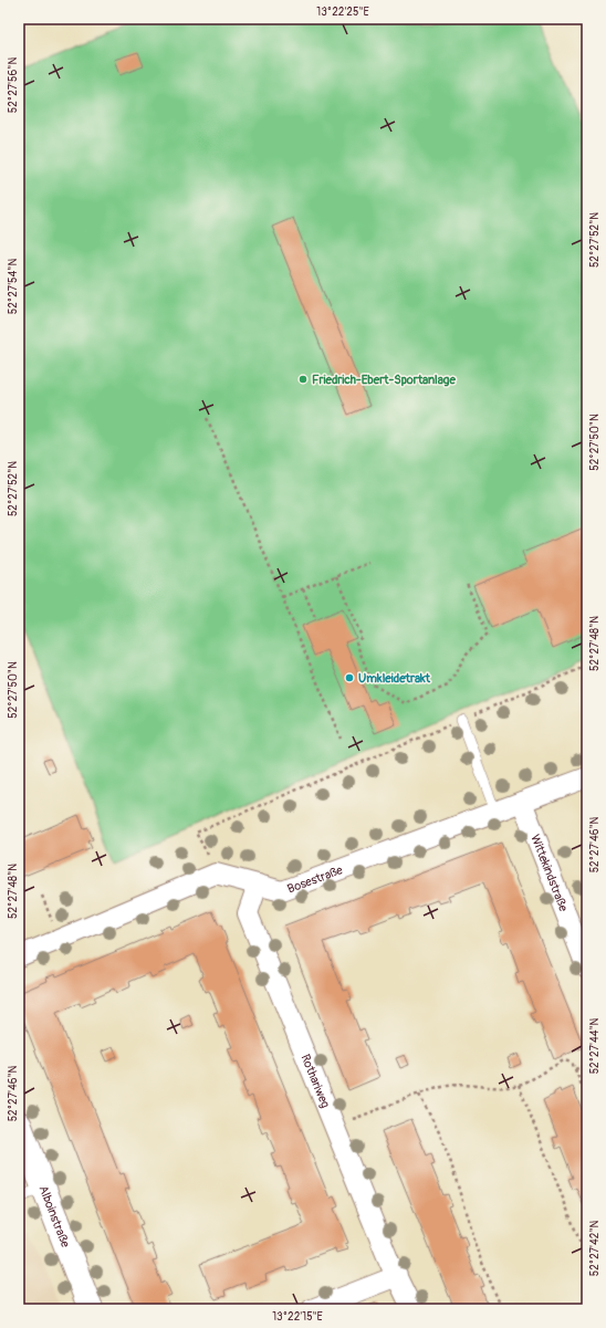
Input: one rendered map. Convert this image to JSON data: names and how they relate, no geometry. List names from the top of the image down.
{
  "streets": {
    "street": [
      "Wittekindstraße",
      "Bosestraße",
      "Rothariweg",
      "Alboinstraße"
    ]
  },
  "crossings": [
    ["Wittekindstraße", "Bosestraße"],
    ["Bosestraße", "Rothariweg"]
  ],
  "places": ["Friedrich-Ebert-Sportanlage", "Umkleidetrakt"],
  "coordinates": [
    "13°22'25\"E",
    "52°27'56\"N",
    "52°27'52\"N",
    "52°27'54\"N",
    "52°27'50\"N",
    "52°27'48\"N",
    "52°27'46\"N",
    "52°27'44\"N",
    "52°27'42\"N",
    "13°22'15\"E"
  ]
}
